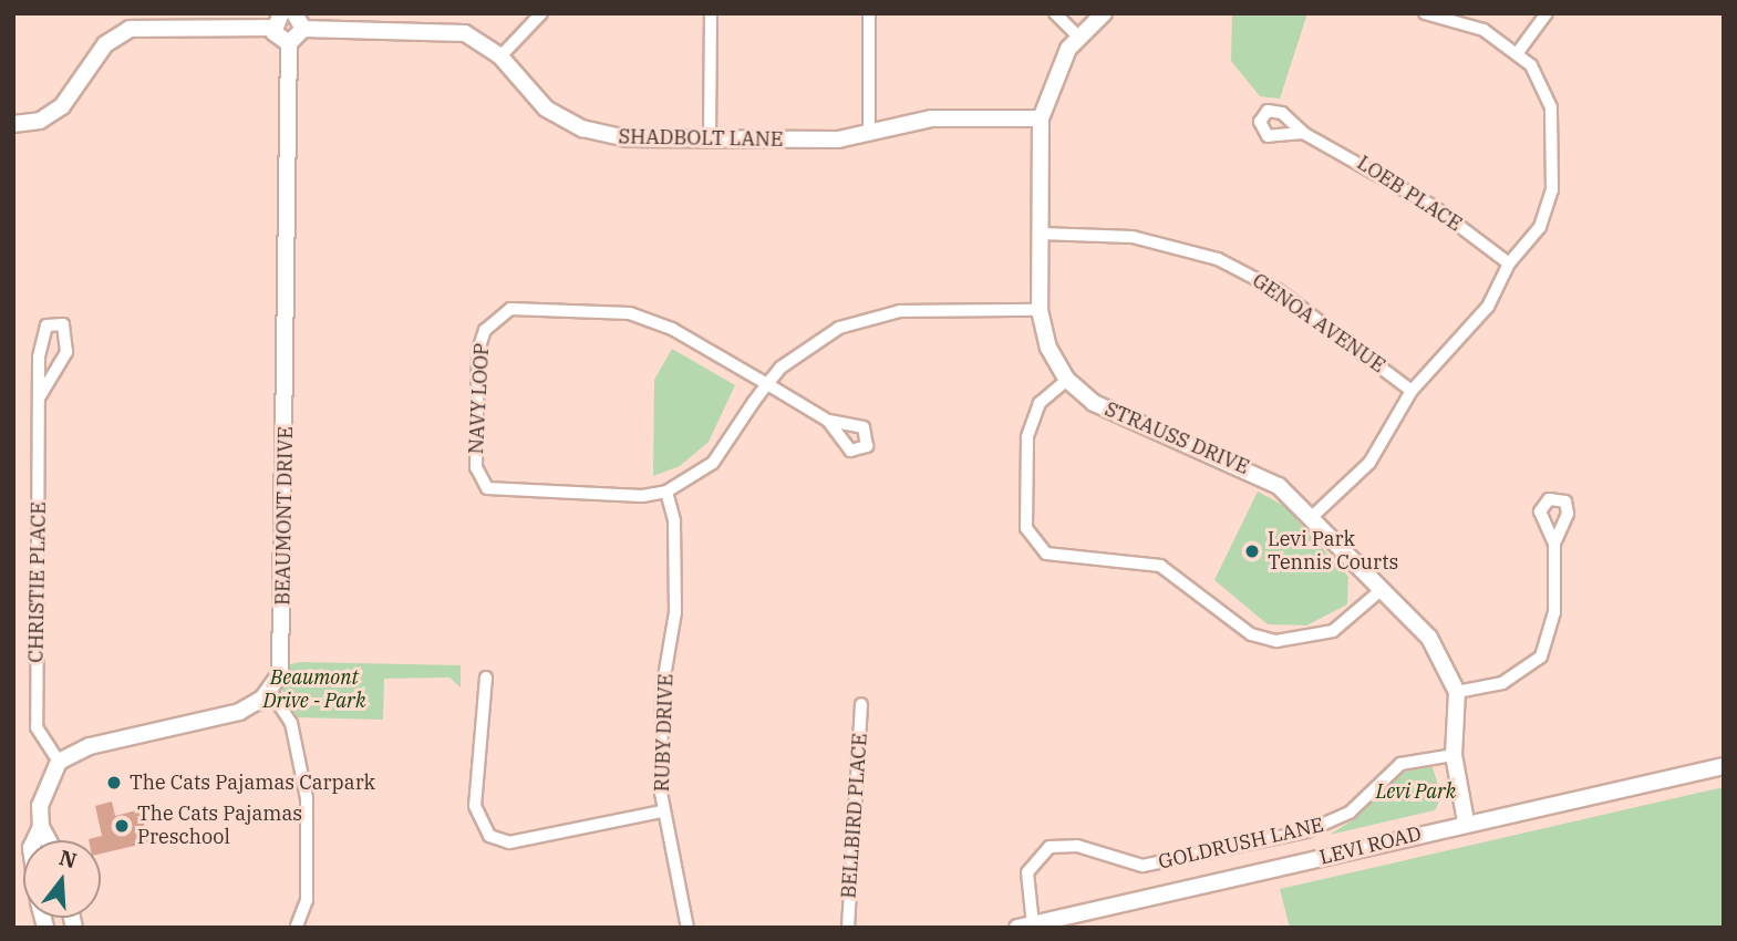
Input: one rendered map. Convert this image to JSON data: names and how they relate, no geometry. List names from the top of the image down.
{
  "streets": {
    "street": [
      "SHADBOLT LANE",
      "LOEB PLACE",
      "GENOA AVENUE",
      "NAVY LOOP",
      "STRAUSS DRIVE",
      "BEAUMONT DRIVE",
      "CHRISTIE PLACE",
      "RUBY DRIVE",
      "BELLBIRD PLACE",
      "GOLDRUSH LANE",
      "LEVI ROAD"
    ]
  },
  "crossings": [
    ["SHADBOLT LANE", "STRAUSS DRIVE"],
    ["GENOA AVENUE", "STRAUSS DRIVE"],
    ["NAVY LOOP", "RUBY DRIVE"],
    ["STRAUSS DRIVE", "GOLDRUSH LANE"],
    ["STRAUSS DRIVE", "LEVI ROAD"],
    ["GOLDRUSH LANE", "LEVI ROAD"]
  ],
  "parks": ["Beaumont Drive - Park", "Levi Park"],
  "places": ["Levi Park Tennis Courts", "The Cats Pajamas Carpark", "The Cats Pajamas Preschool"],
  "north": "top"
}
